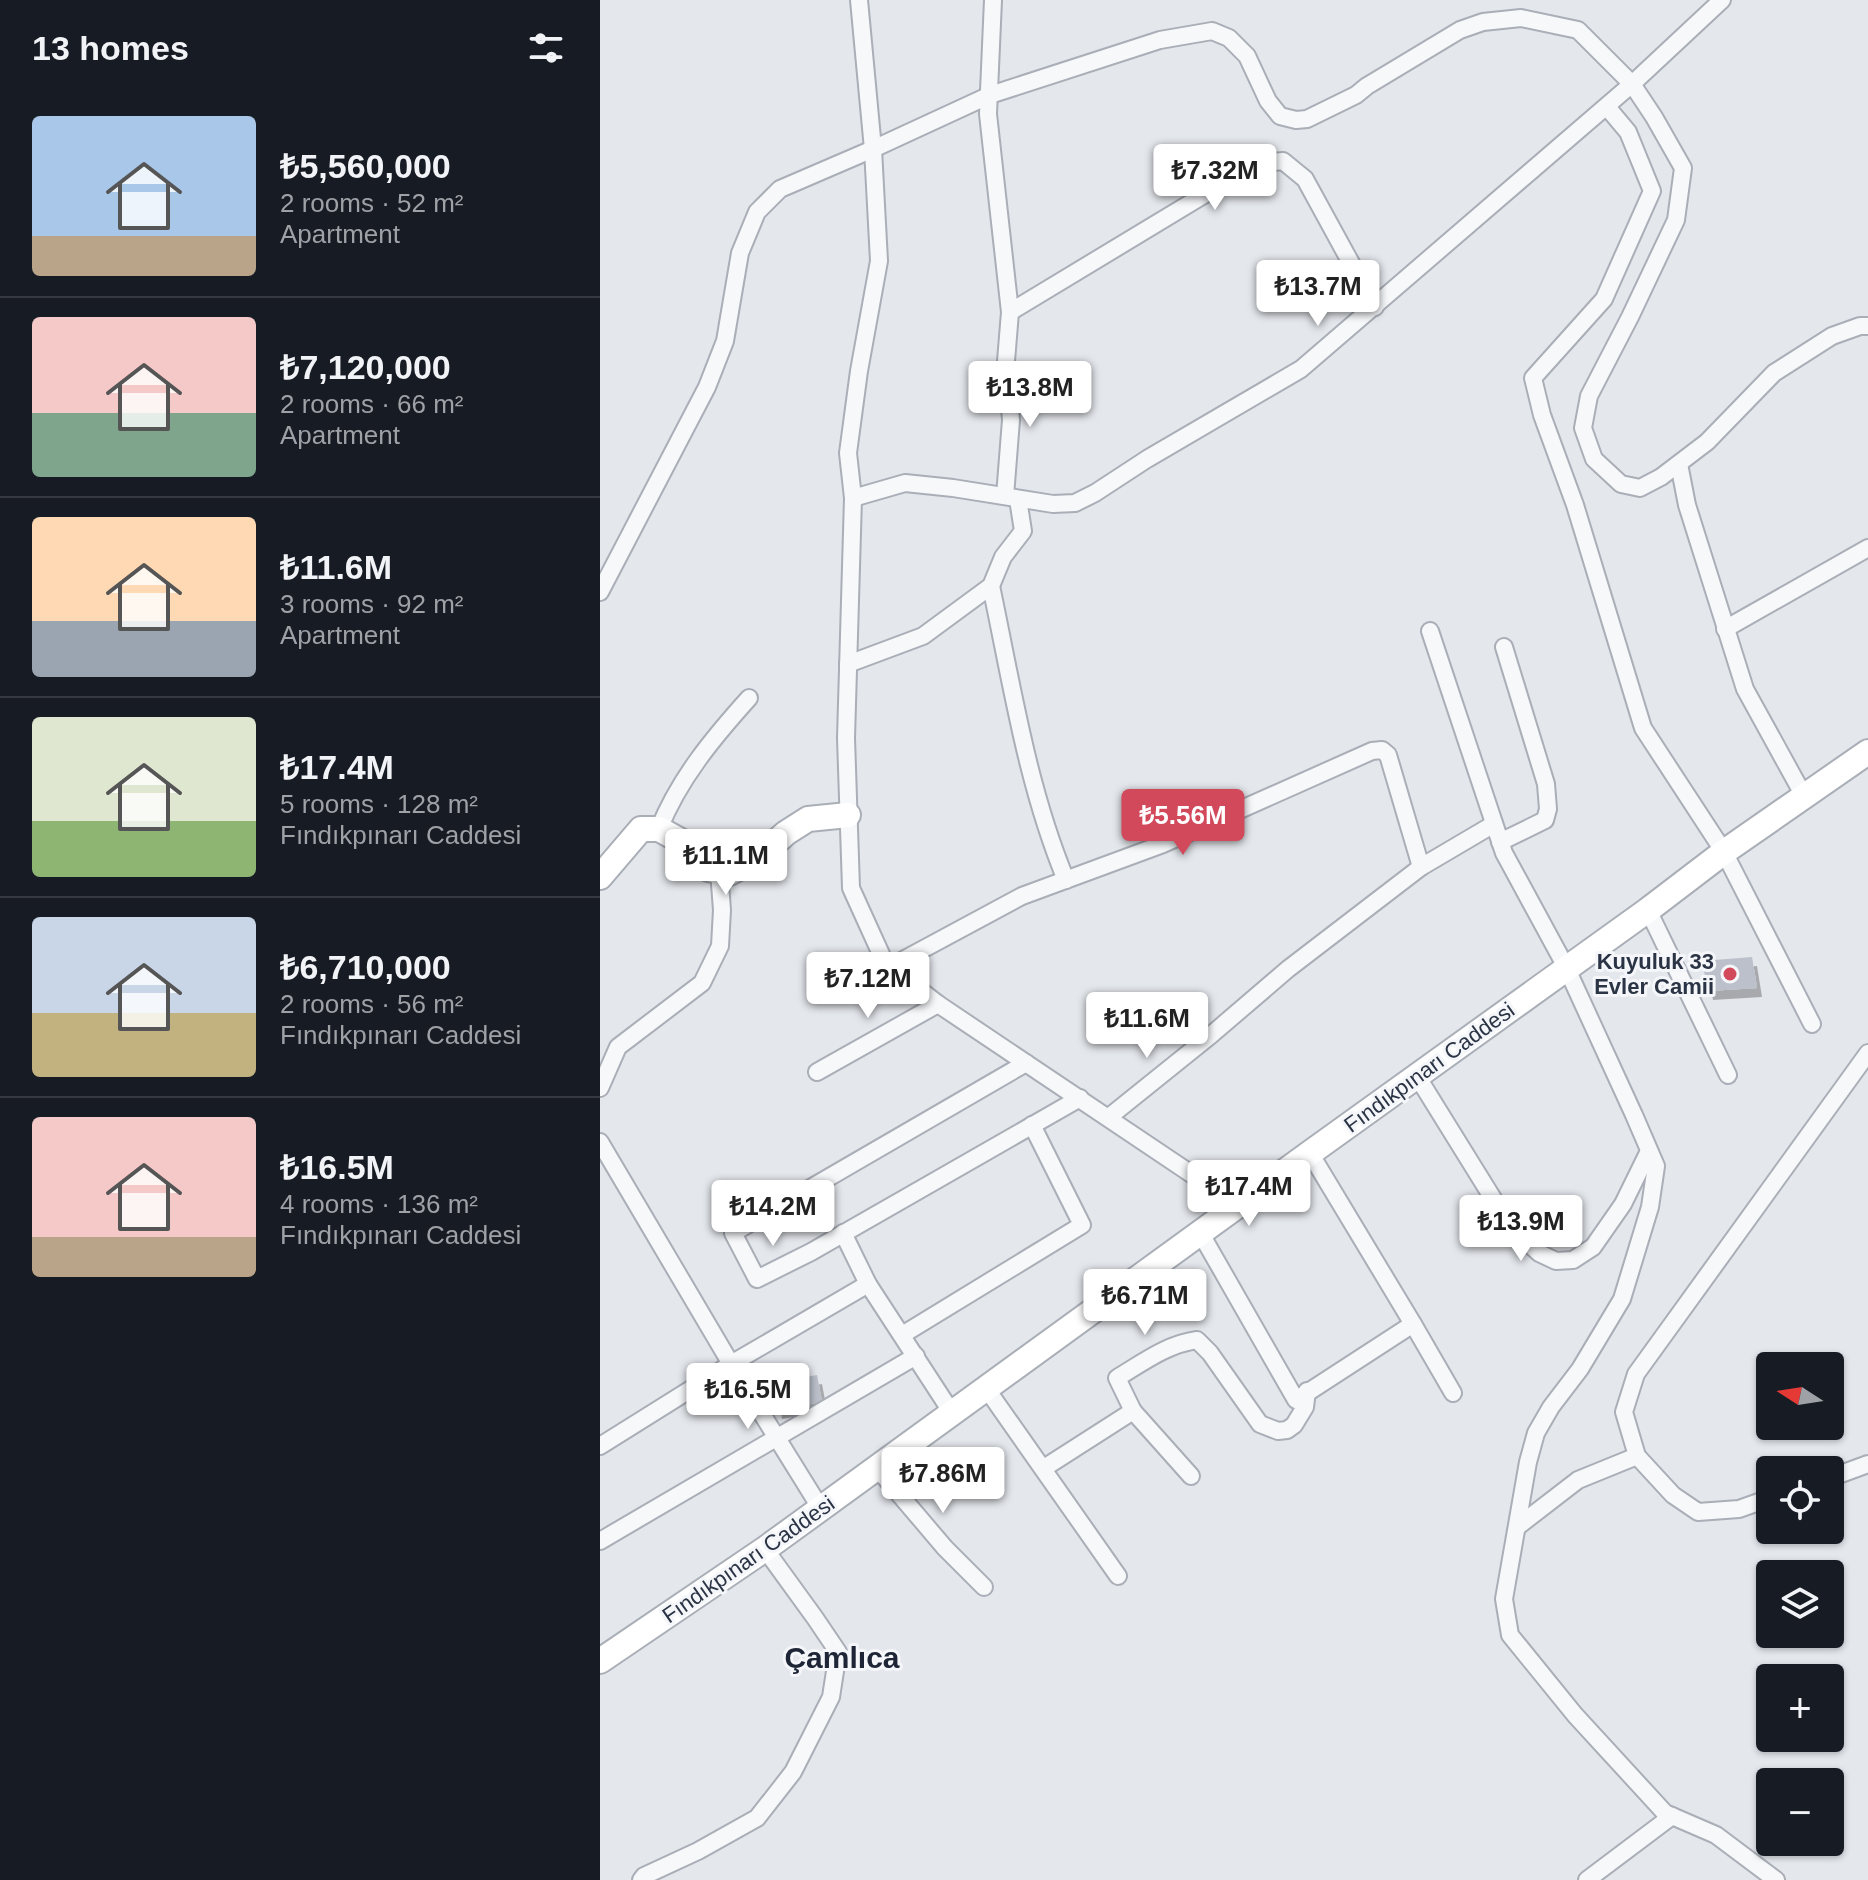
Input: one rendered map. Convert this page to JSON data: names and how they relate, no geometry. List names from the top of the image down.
{
  "streets": {
    "main road": ["Fındıkpınarı Caddesi"]
  },
  "districts": ["Çamlıca"],
  "places": ["Kuyuluk 33 Evler Camii"],
  "north": "left",
  "page": {
    "heading": "13 homes",
    "list": [
      {
        "name": "₺5,560,000",
        "note": "2 rooms · 52 m² · Apartment"
      },
      {
        "name": "₺7,120,000",
        "note": "2 rooms · 66 m² · Apartment"
      },
      {
        "name": "₺11.6M",
        "note": "3 rooms · 92 m² · Apartment"
      },
      {
        "name": "₺17.4M",
        "note": "5 rooms · 128 m² · Fındıkpınarı Caddesi"
      },
      {
        "name": "₺6,710,000",
        "note": "2 rooms · 56 m² · Fındıkpınarı Caddesi"
      },
      {
        "name": "₺16.5M",
        "note": "4 rooms · 136 m² · Fındıkpınarı Caddesi"
      }
    ],
    "price": [
      "₺7.32M",
      "₺13.7M",
      "₺13.8M",
      "₺5.56M",
      "₺11.1M",
      "₺7.12M",
      "₺11.6M",
      "₺17.4M",
      "₺14.2M",
      "₺13.9M",
      "₺6.71M",
      "₺16.5M",
      "₺7.86M"
    ],
    "map_buttons": ["+", "−"]
  }
}
